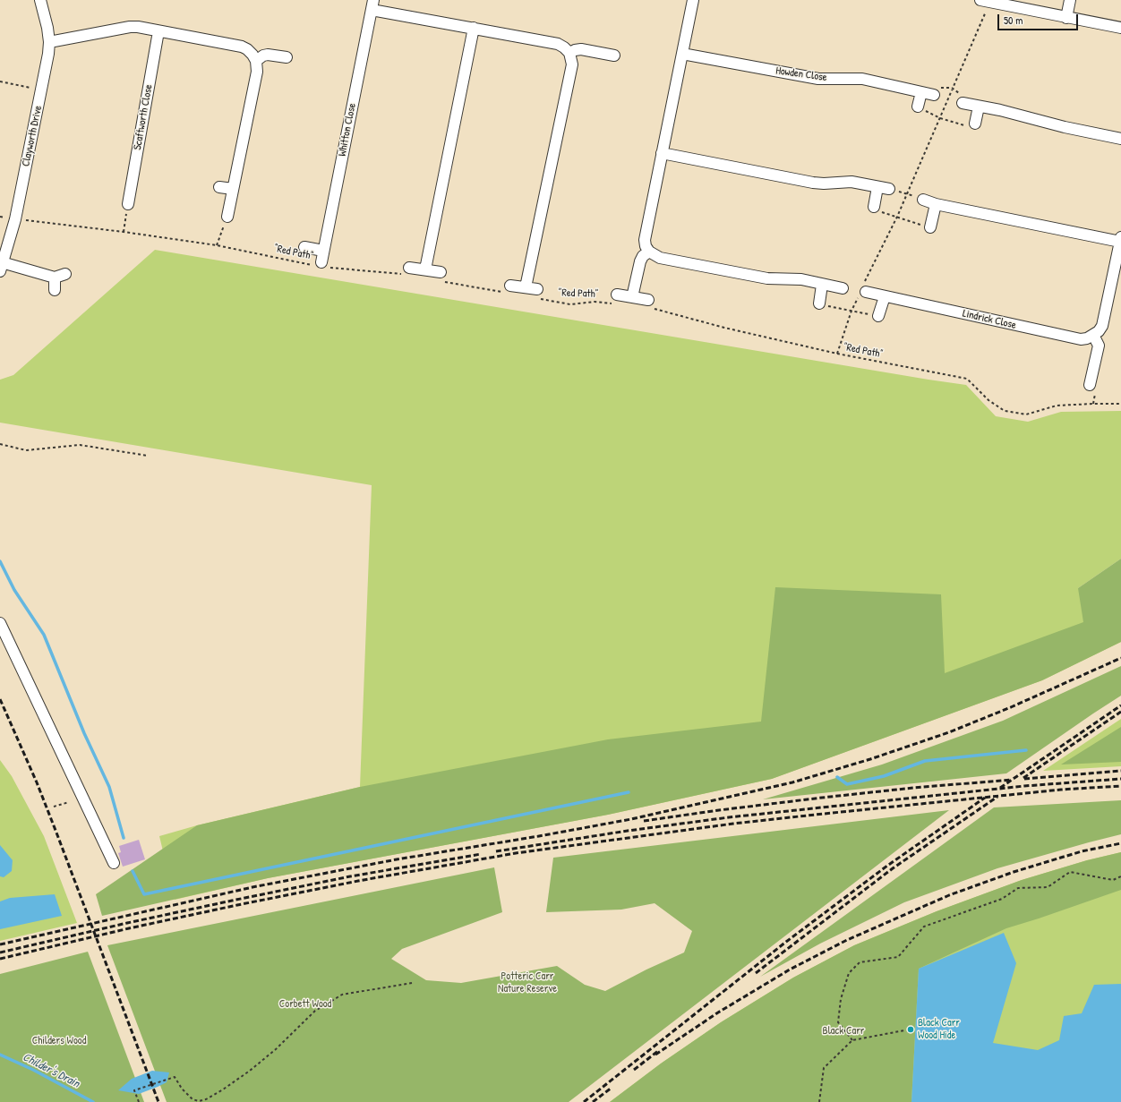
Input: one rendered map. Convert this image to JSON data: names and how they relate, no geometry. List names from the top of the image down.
{
  "streets": {
    "street": [
      "Howden Close",
      "Scaftworth Close",
      "Whitton Close",
      "Clayworth Drive",
      "Lindrick Close"
    ],
    "path": ["\"Red Path\""]
  },
  "crossings": [
    ["Whitton Close", "\"Red Path\""],
    ["Clayworth Drive", "\"Red Path\""]
  ],
  "water": ["Childer's Drain"],
  "parks": [
    "Potteric Carr Nature Reserve",
    "Corbett Wood",
    "Black Carr",
    "Childers Wood"
  ],
  "places": ["Black Carr Wood Hide"],
  "scale_bar": "50 m"
}
